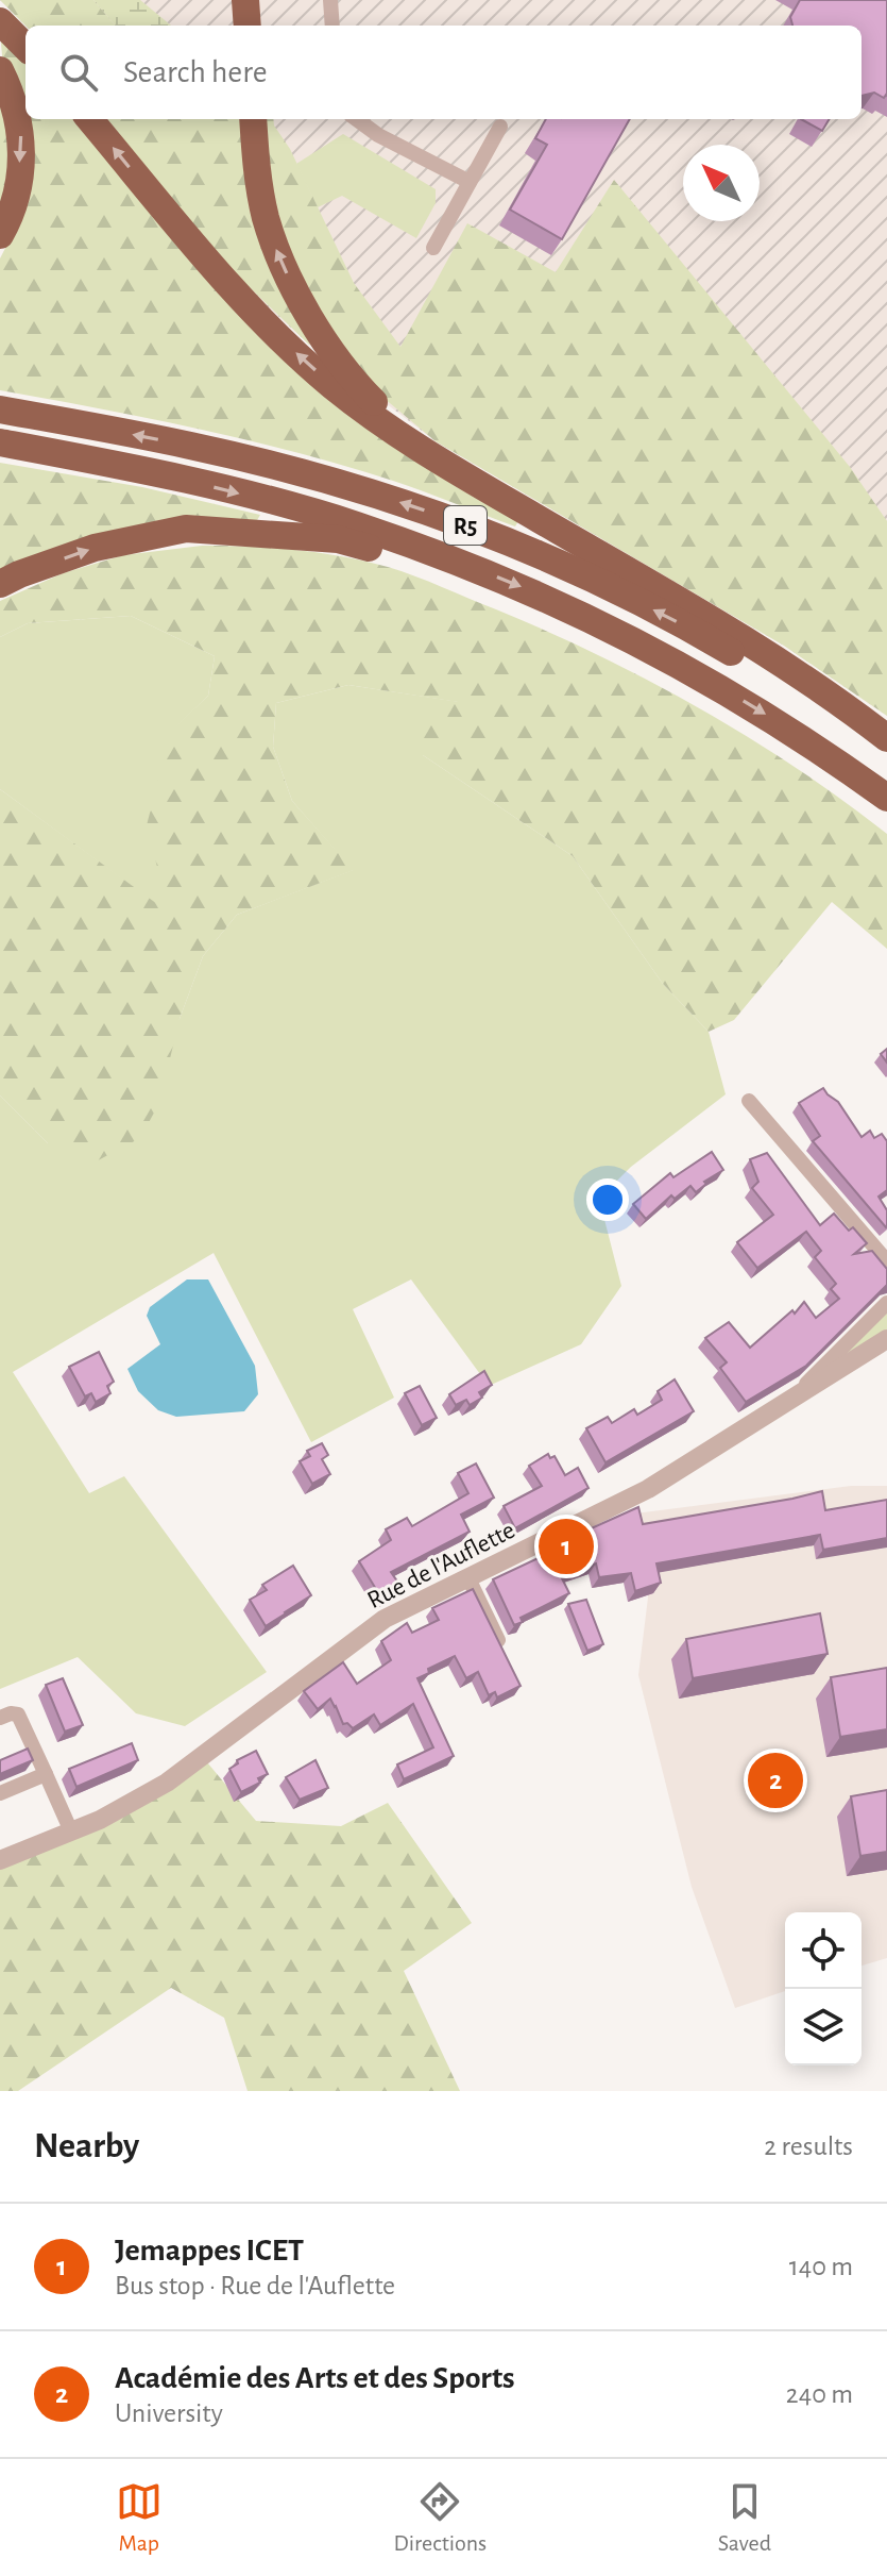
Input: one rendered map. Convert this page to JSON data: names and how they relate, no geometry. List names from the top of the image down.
{
  "streets": {
    "highway": ["R5"],
    "street": ["Rue de l'Auflette"]
  },
  "north": "top left",
  "page": {
    "search": "Search here",
    "pins": ["1", "2"],
    "heading": ["Nearby", "2 results"],
    "list": [
      {
        "mark": "1",
        "name": "Jemappes ICET",
        "note": "Bus stop · Rue de l'Auflette",
        "value": "140 m"
      },
      {
        "mark": "2",
        "name": "Académie des Arts et des Sports",
        "note": "University",
        "value": "240 m"
      }
    ],
    "nav": ["Map", "Directions", "Saved"]
  }
}
